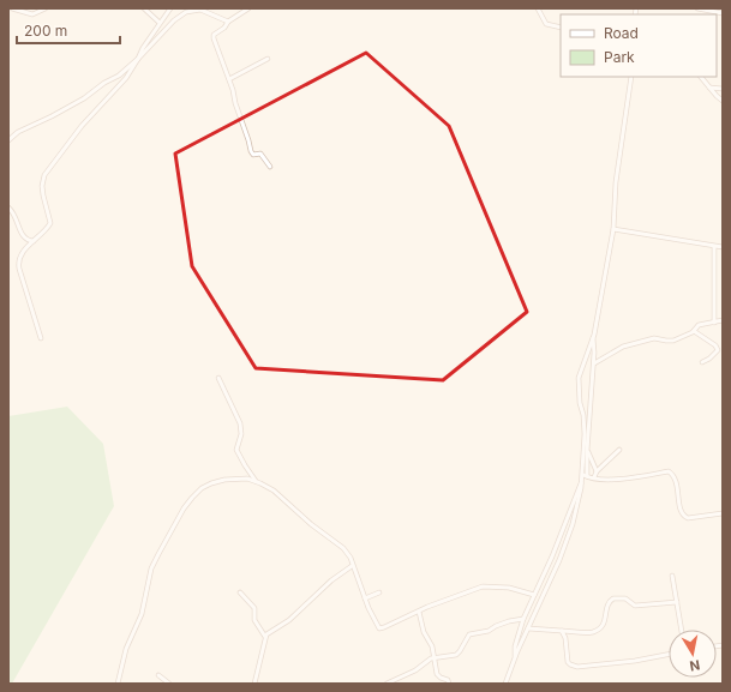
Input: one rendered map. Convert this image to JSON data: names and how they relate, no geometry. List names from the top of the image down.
{
  "legend": ["Road", "Park"],
  "scale_bar": "200 m",
  "north": "bottom"
}
